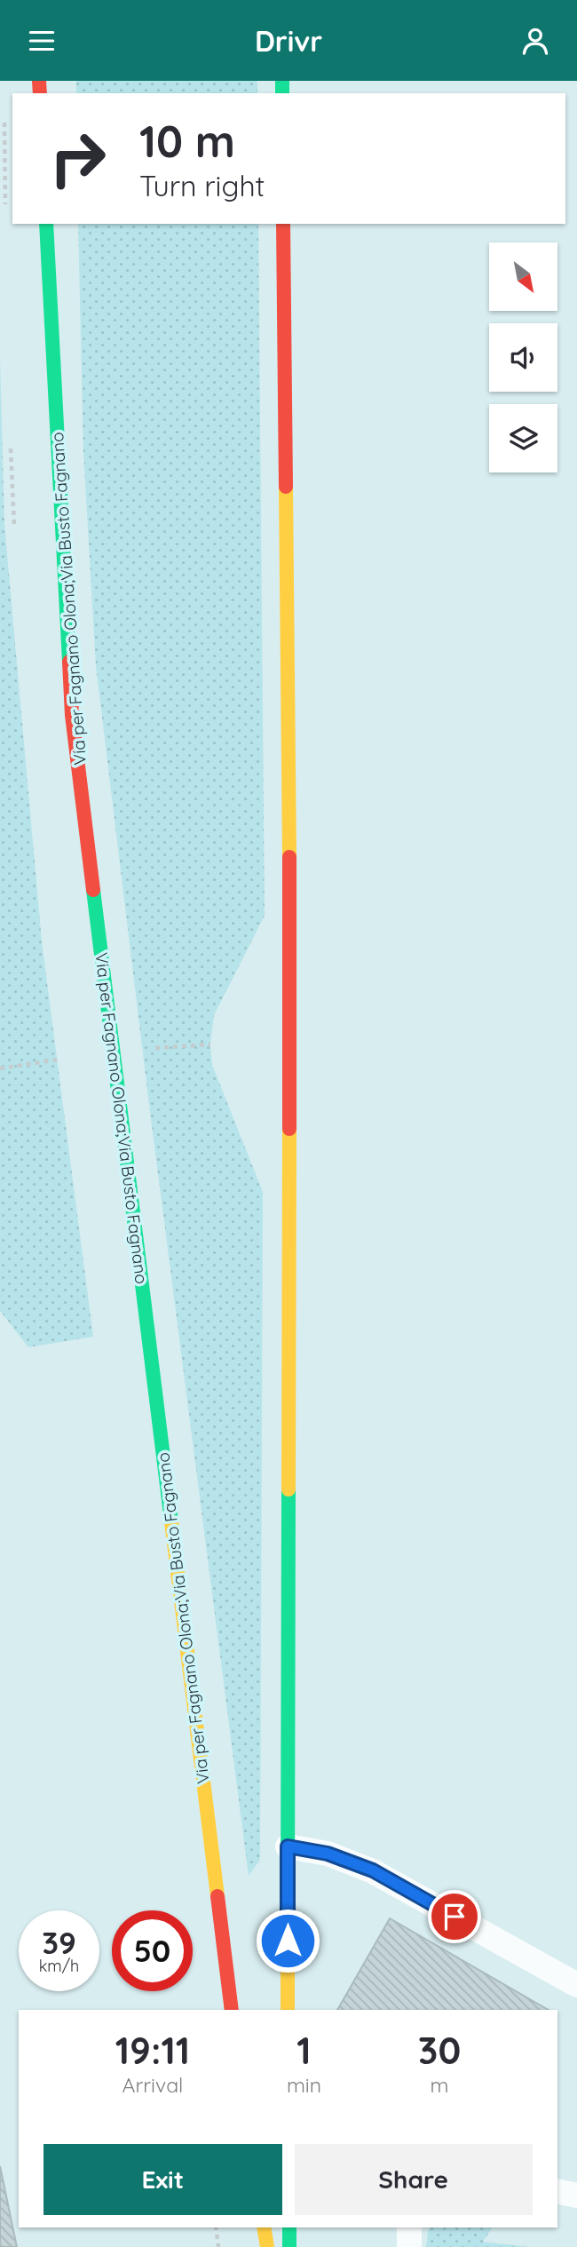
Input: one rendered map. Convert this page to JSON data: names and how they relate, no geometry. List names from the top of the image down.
{
  "streets": {
    "main road": ["Via per Fagnano Olona;Via Busto Fagnano"]
  },
  "north": "bottom right",
  "page": {
    "header": "Drivr",
    "turn": ["10 m", "Turn right"],
    "speed": "39 km/h",
    "limit": "50",
    "eta": [
      "19:11",
      "Arrival",
      "1",
      "min",
      "30",
      "m"
    ],
    "buttons": ["Exit", "Share"]
  }
}
